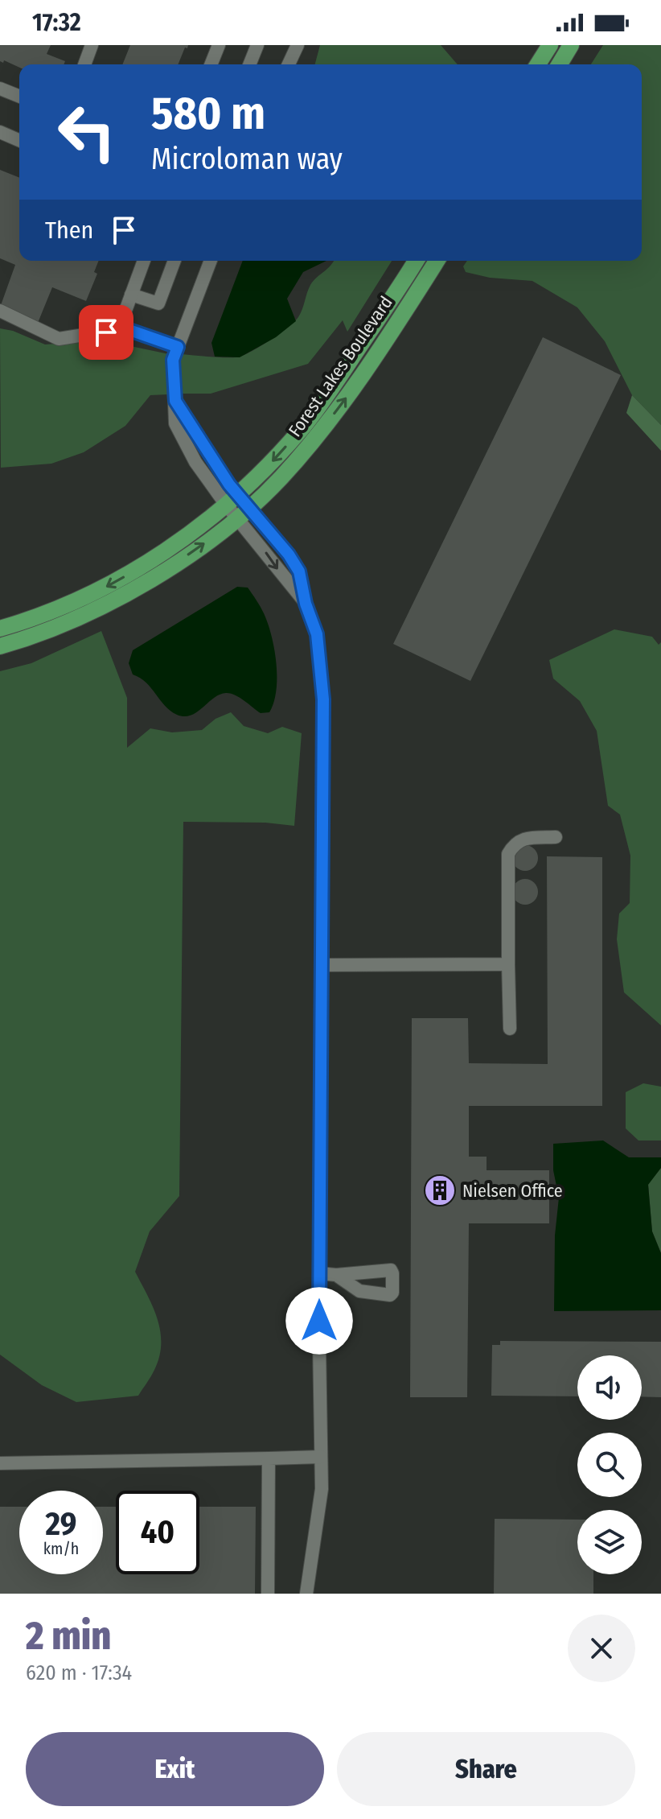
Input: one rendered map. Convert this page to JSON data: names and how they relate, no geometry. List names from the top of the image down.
{
  "streets": {
    "main road": ["Forest Lakes Boulevard"]
  },
  "places": {
    "building": ["Nielsen Office"]
  },
  "page": {
    "status": "17:32",
    "turn": ["580 m", "Microloman way"],
    "then": "Then",
    "speed": "29 km/h",
    "limit": "40",
    "heading": ["2 min", "620 m · 17:34"],
    "buttons": ["Exit", "Share"]
  }
}
